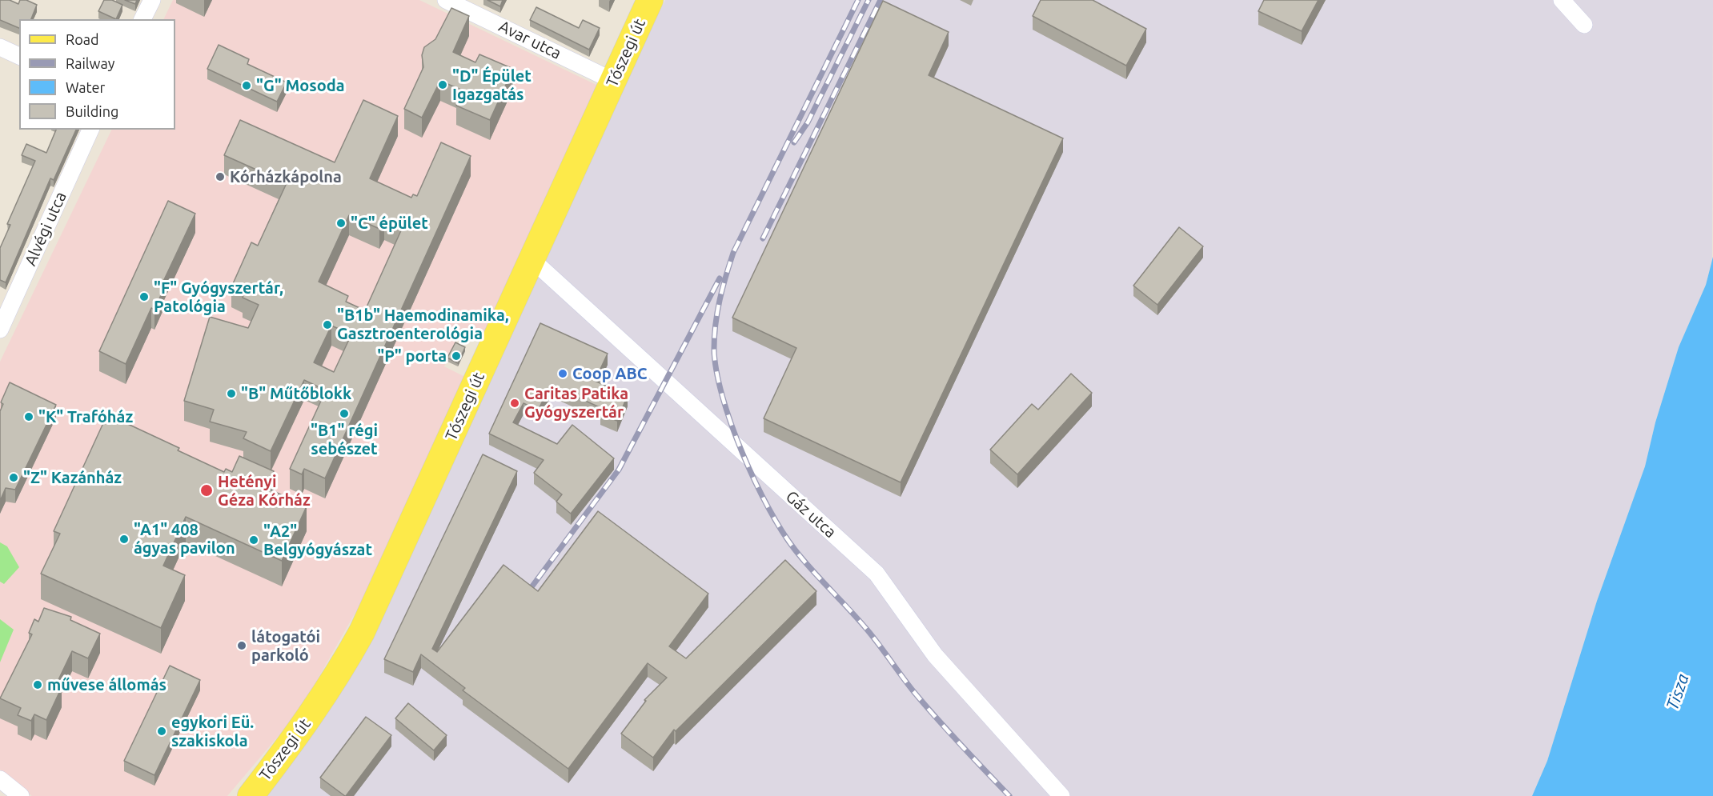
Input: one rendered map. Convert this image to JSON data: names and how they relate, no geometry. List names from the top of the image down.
{
  "streets": {
    "main road": ["Tószegi út"],
    "street": ["Avar utca", "Alvégi utca", "Gáz utca"]
  },
  "crossings": [
    ["Avar utca", "Tószegi út"],
    ["Tószegi út", "Gáz utca"]
  ],
  "water": ["Tisza"],
  "places": [
    "\"D\" Épület Igazgatás",
    "\"G\" Mosoda",
    "Kórházkápolna",
    "\"C\" épület",
    "\"F\" Gyógyszertár, Patológia",
    "\"B1b\" Haemodinamika, Gasztroenterológia",
    "\"P\" porta",
    "Coop ABC",
    "\"B\" Műtőblokk",
    "Caritas Patika Gyógyszertár",
    "\"B1\" régi sebészet",
    "\"K\" Trafóház",
    "\"Z\" Kazánház",
    "Hetényi Géza Kórház",
    "\"A1\" 408 ágyas pavilon",
    "\"A2\" Belgyógyászat",
    "látogatói parkoló",
    "művese állomás",
    "egykori Eü. szakiskola"
  ],
  "legend": [
    "Road",
    "Railway",
    "Water",
    "Building"
  ]
}
